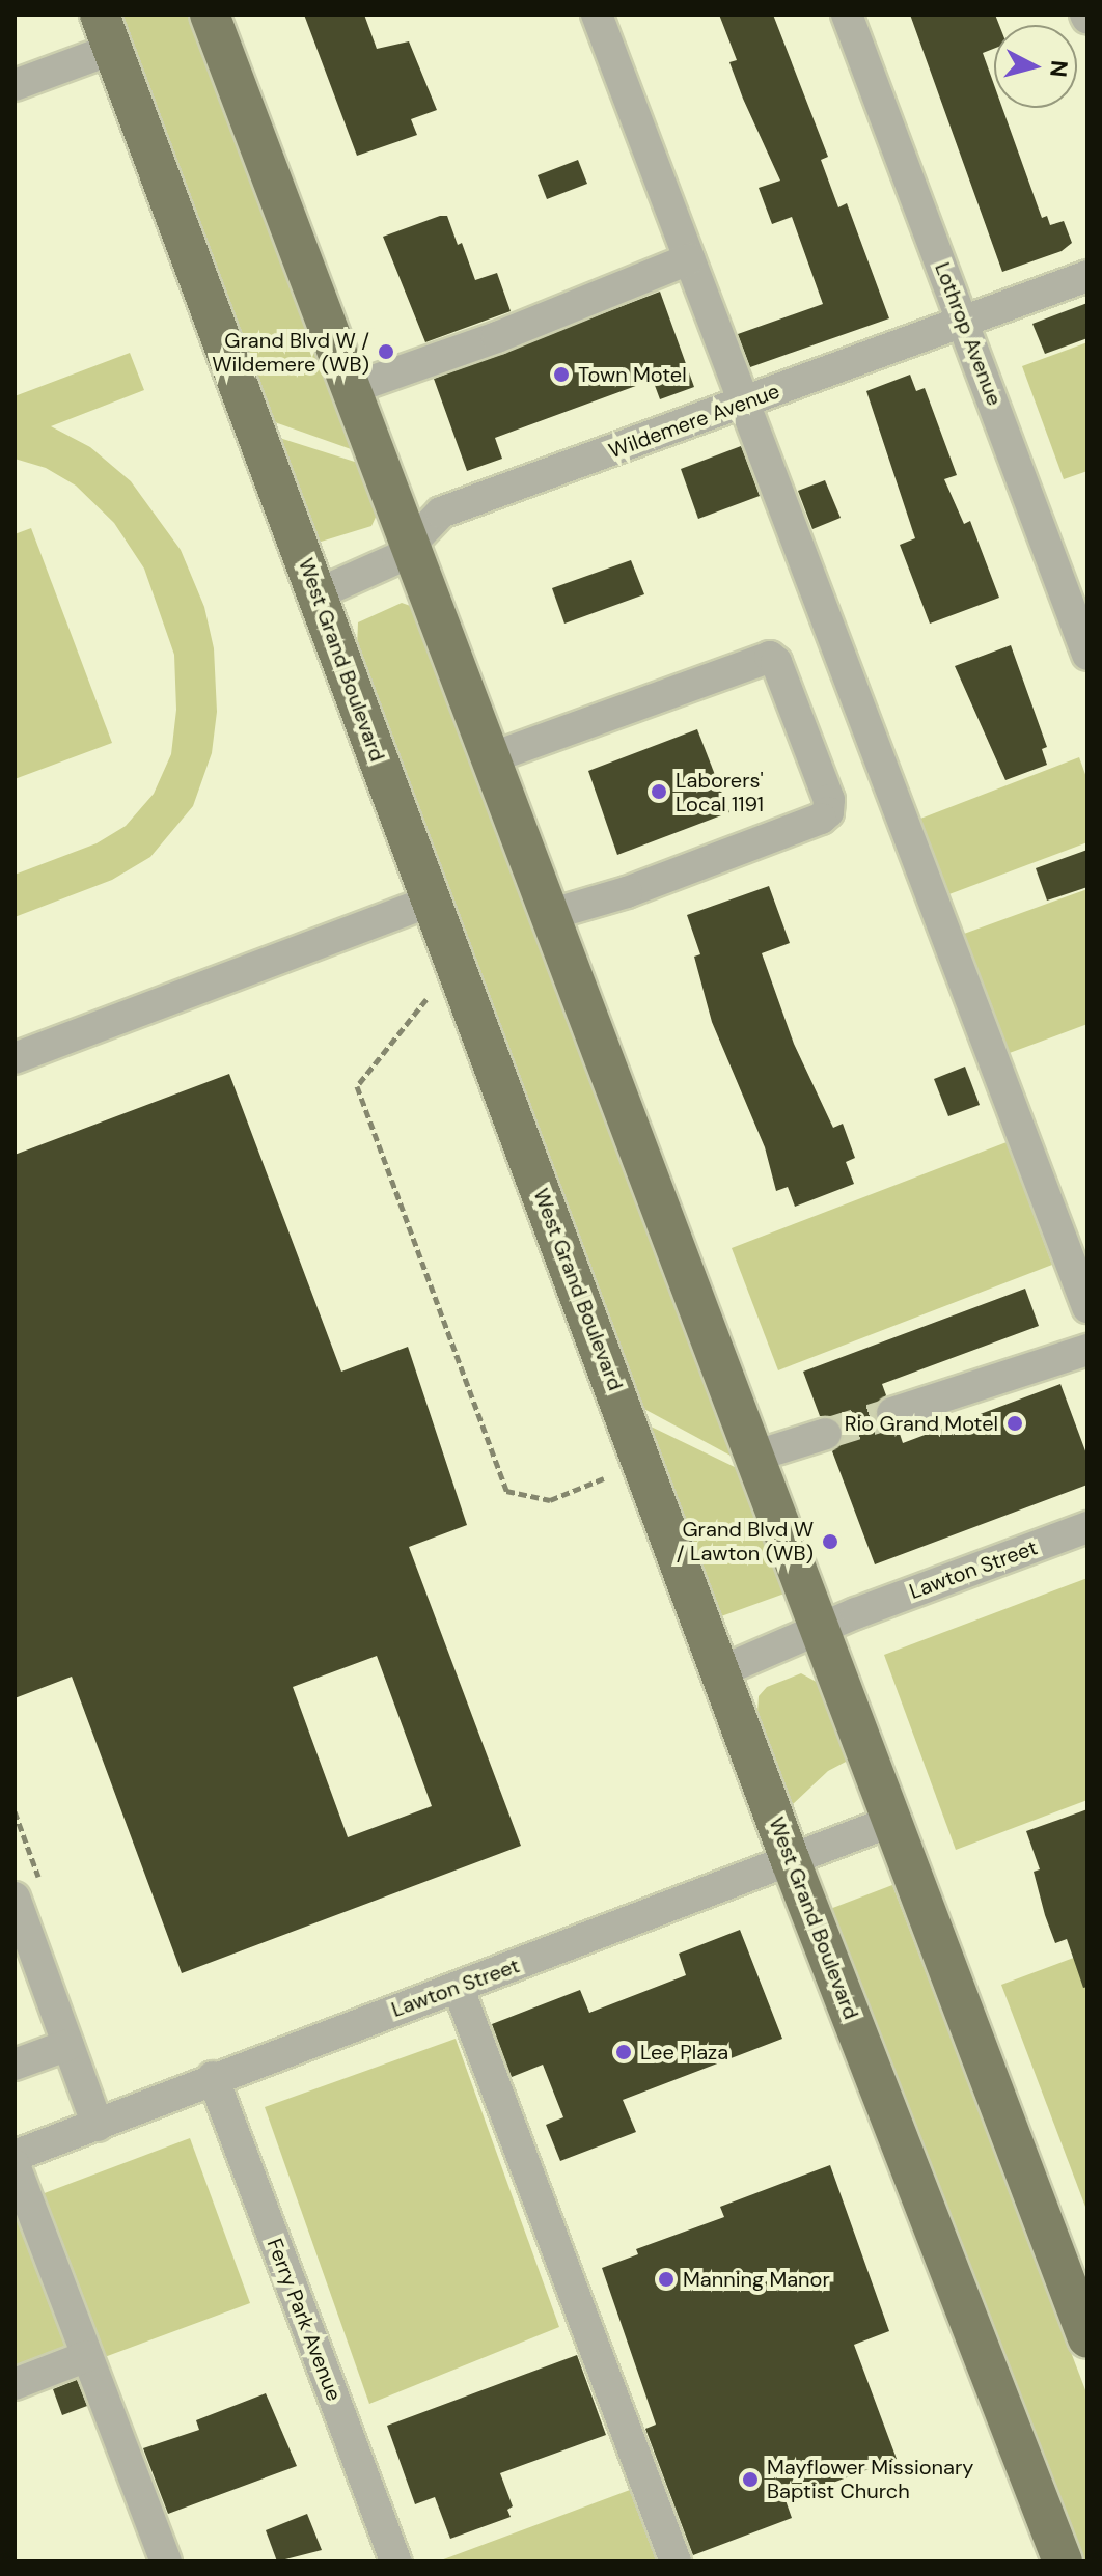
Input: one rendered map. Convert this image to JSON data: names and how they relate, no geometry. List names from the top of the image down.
{
  "streets": {
    "main road": ["West Grand Boulevard"],
    "street": [
      "Lothrop Avenue",
      "Wildemere Avenue",
      "Lawton Street",
      "Ferry Park Avenue"
    ]
  },
  "crossings": [
    ["Lothrop Avenue", "Wildemere Avenue"],
    ["Wildemere Avenue", "West Grand Boulevard"],
    ["West Grand Boulevard", "Lawton Street"],
    ["Lawton Street", "Ferry Park Avenue"]
  ],
  "places": [
    "Grand Blvd W / Wildemere (WB)",
    "Town Motel",
    "Laborers' Local 1191",
    "Rio Grand Motel",
    "Grand Blvd W / Lawton (WB)",
    "Lee Plaza",
    "Manning Manor",
    "Mayflower Missionary Baptist Church"
  ],
  "north": "right"
}
